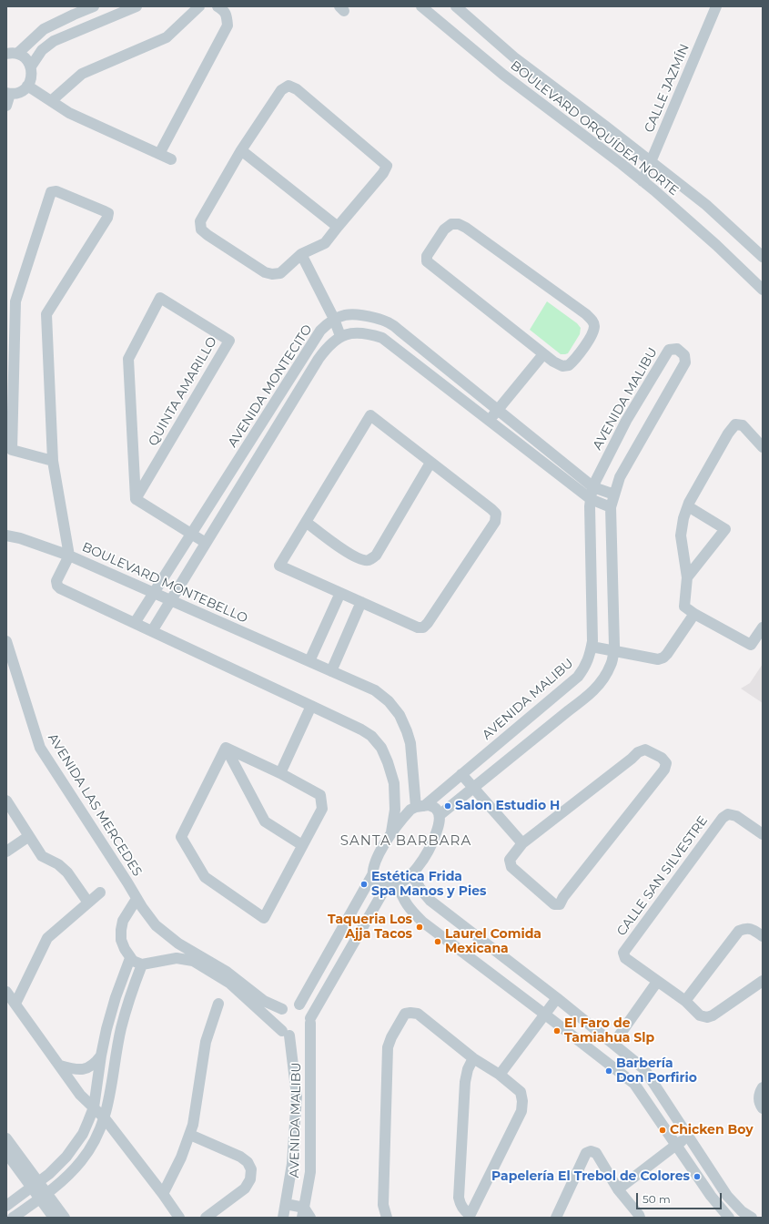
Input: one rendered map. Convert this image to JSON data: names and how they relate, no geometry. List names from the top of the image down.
{
  "streets": {
    "street": [
      "CALLE JAZMÍN",
      "BOULEVARD ORQUÍDEA NORTE",
      "AVENIDA MONTECITO",
      "QUINTA AMARILLO",
      "AVENIDA MALIBU",
      "BOULEVARD MONTEBELLO",
      "AVENIDA LAS MERCEDES",
      "CALLE SAN SILVESTRE"
    ]
  },
  "crossings": [
    ["CALLE JAZMÍN", "BOULEVARD ORQUÍDEA NORTE"],
    ["AVENIDA MONTECITO", "AVENIDA MALIBU"],
    ["AVENIDA MONTECITO", "BOULEVARD MONTEBELLO"],
    ["AVENIDA MALIBU", "BOULEVARD MONTEBELLO"],
    ["AVENIDA MALIBU", "AVENIDA LAS MERCEDES"]
  ],
  "districts": ["SANTA BARBARA"],
  "places": [
    "Salon Estudio H",
    "Estética Frida Spa Manos y Pies",
    "Taqueria Los Ajja Tacos",
    "Laurel Comida Mexicana",
    "El Faro de Tamiahua Slp",
    "Barbería Don Porfirio",
    "Chicken Boy",
    "Papelería El Trebol de Colores"
  ],
  "scale_bar": "50 m"
}
